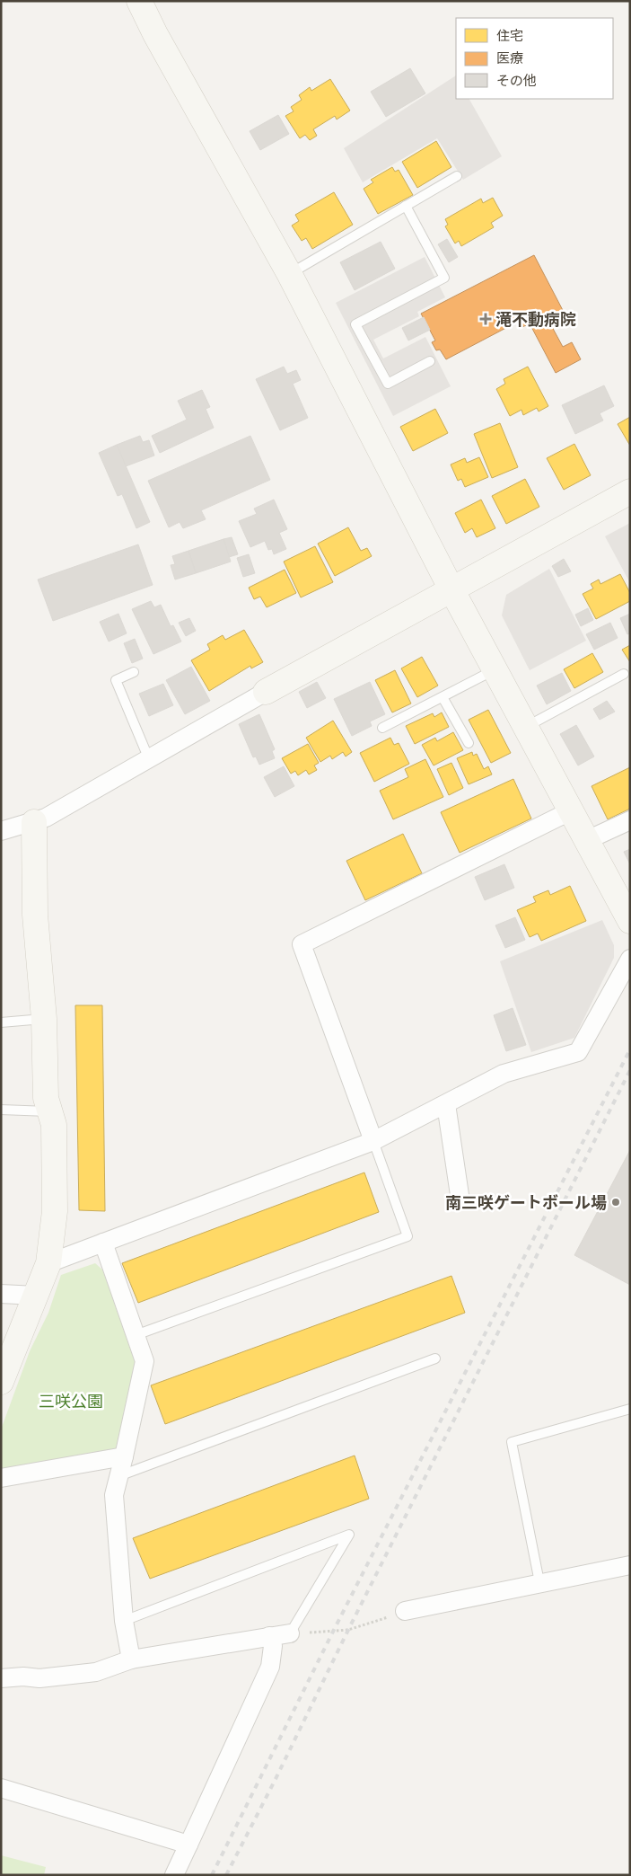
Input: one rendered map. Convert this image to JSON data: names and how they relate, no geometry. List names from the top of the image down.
{
  "parks": ["三咲公園"],
  "places": {
    "health": ["滝不動病院"],
    "other": ["南三咲ゲートボール場"]
  },
  "legend": ["住宅", "医療", "その他"]
}
